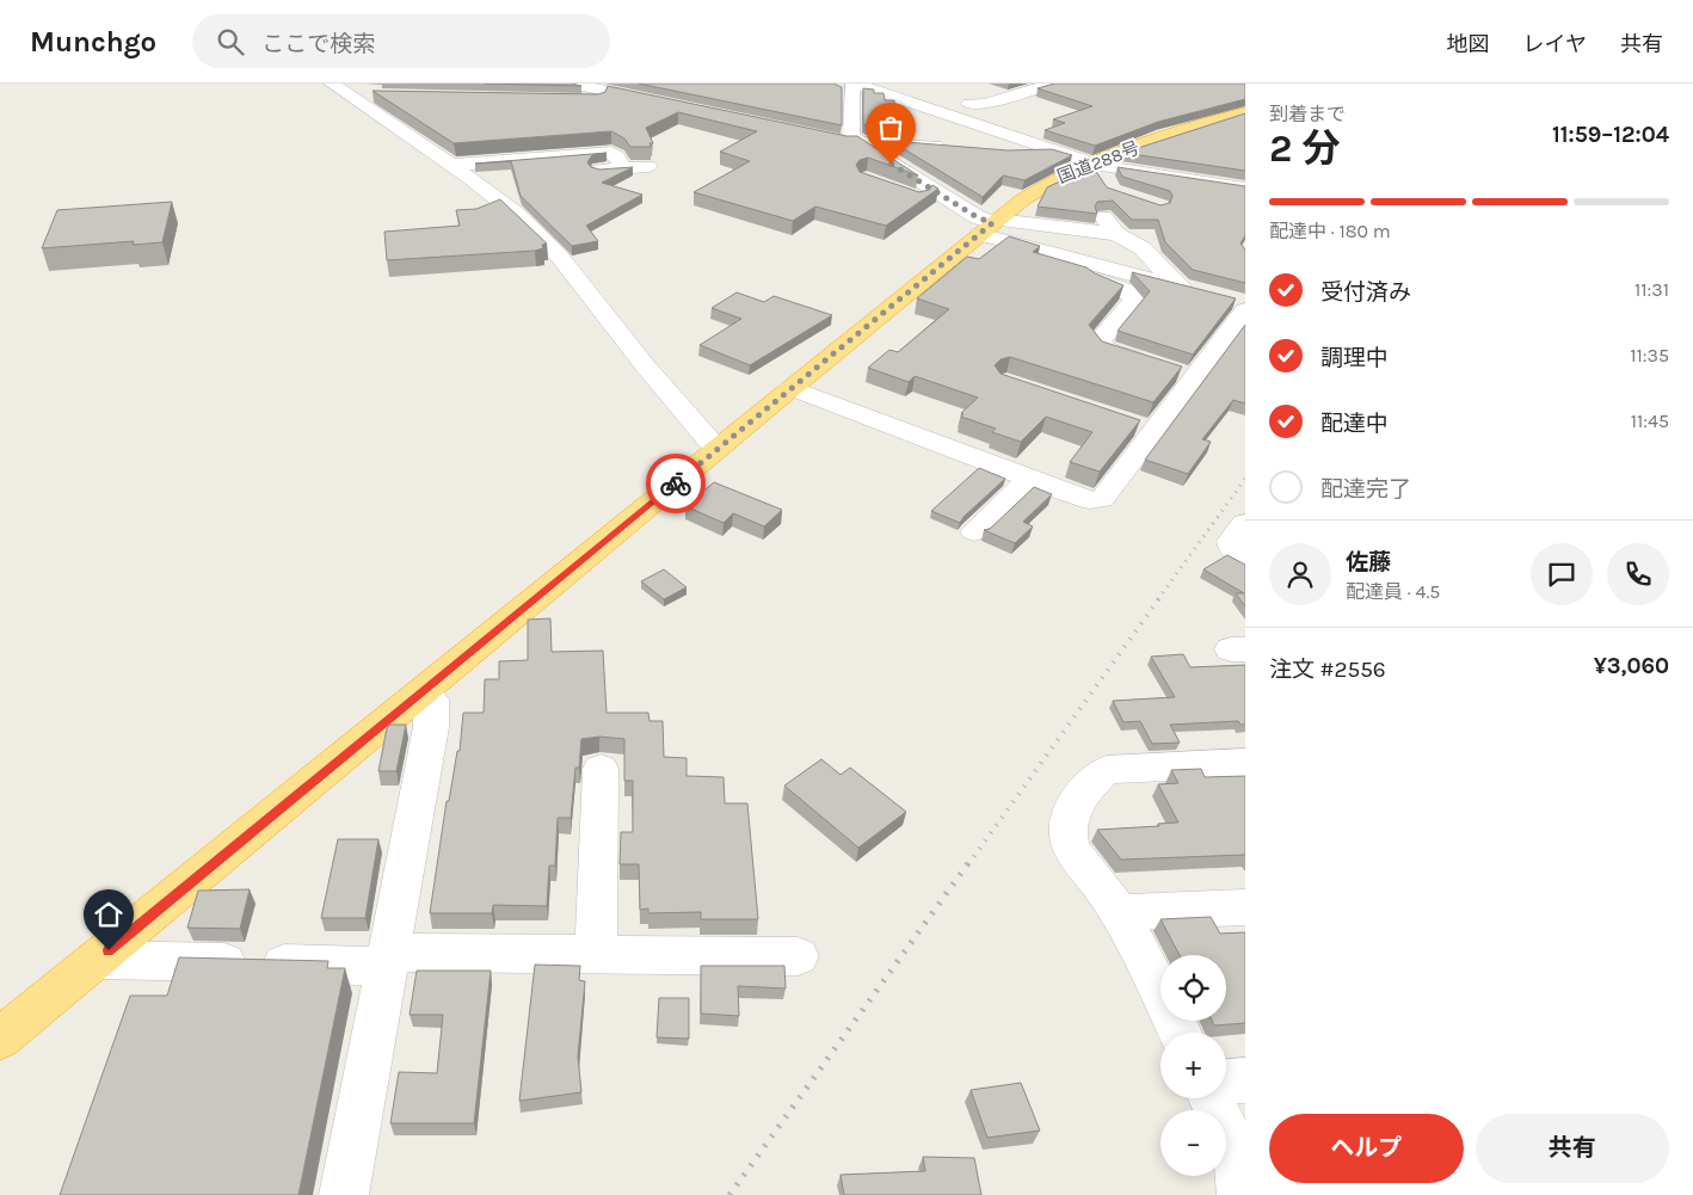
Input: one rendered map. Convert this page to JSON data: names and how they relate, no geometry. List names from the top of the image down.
{
  "streets": {
    "highway": ["国道288号"]
  },
  "page": {
    "header": "Munchgo",
    "search": "ここで検索",
    "nav": ["地図", "レイヤ", "共有"],
    "heading": ["2 分", "到着まで", "11:59–12:04"],
    "panel": [
      "佐藤",
      "配達員 · 4.5",
      "注文 #2556",
      "¥3,060"
    ],
    "bar": "配達中 · 180 m",
    "list": [
      ["受付済み", "11:31"],
      ["調理中", "11:35"],
      ["配達中", "11:45"],
      "配達完了"
    ],
    "map_buttons": ["+", "−"],
    "buttons": ["ヘルプ", "共有"]
  }
}
